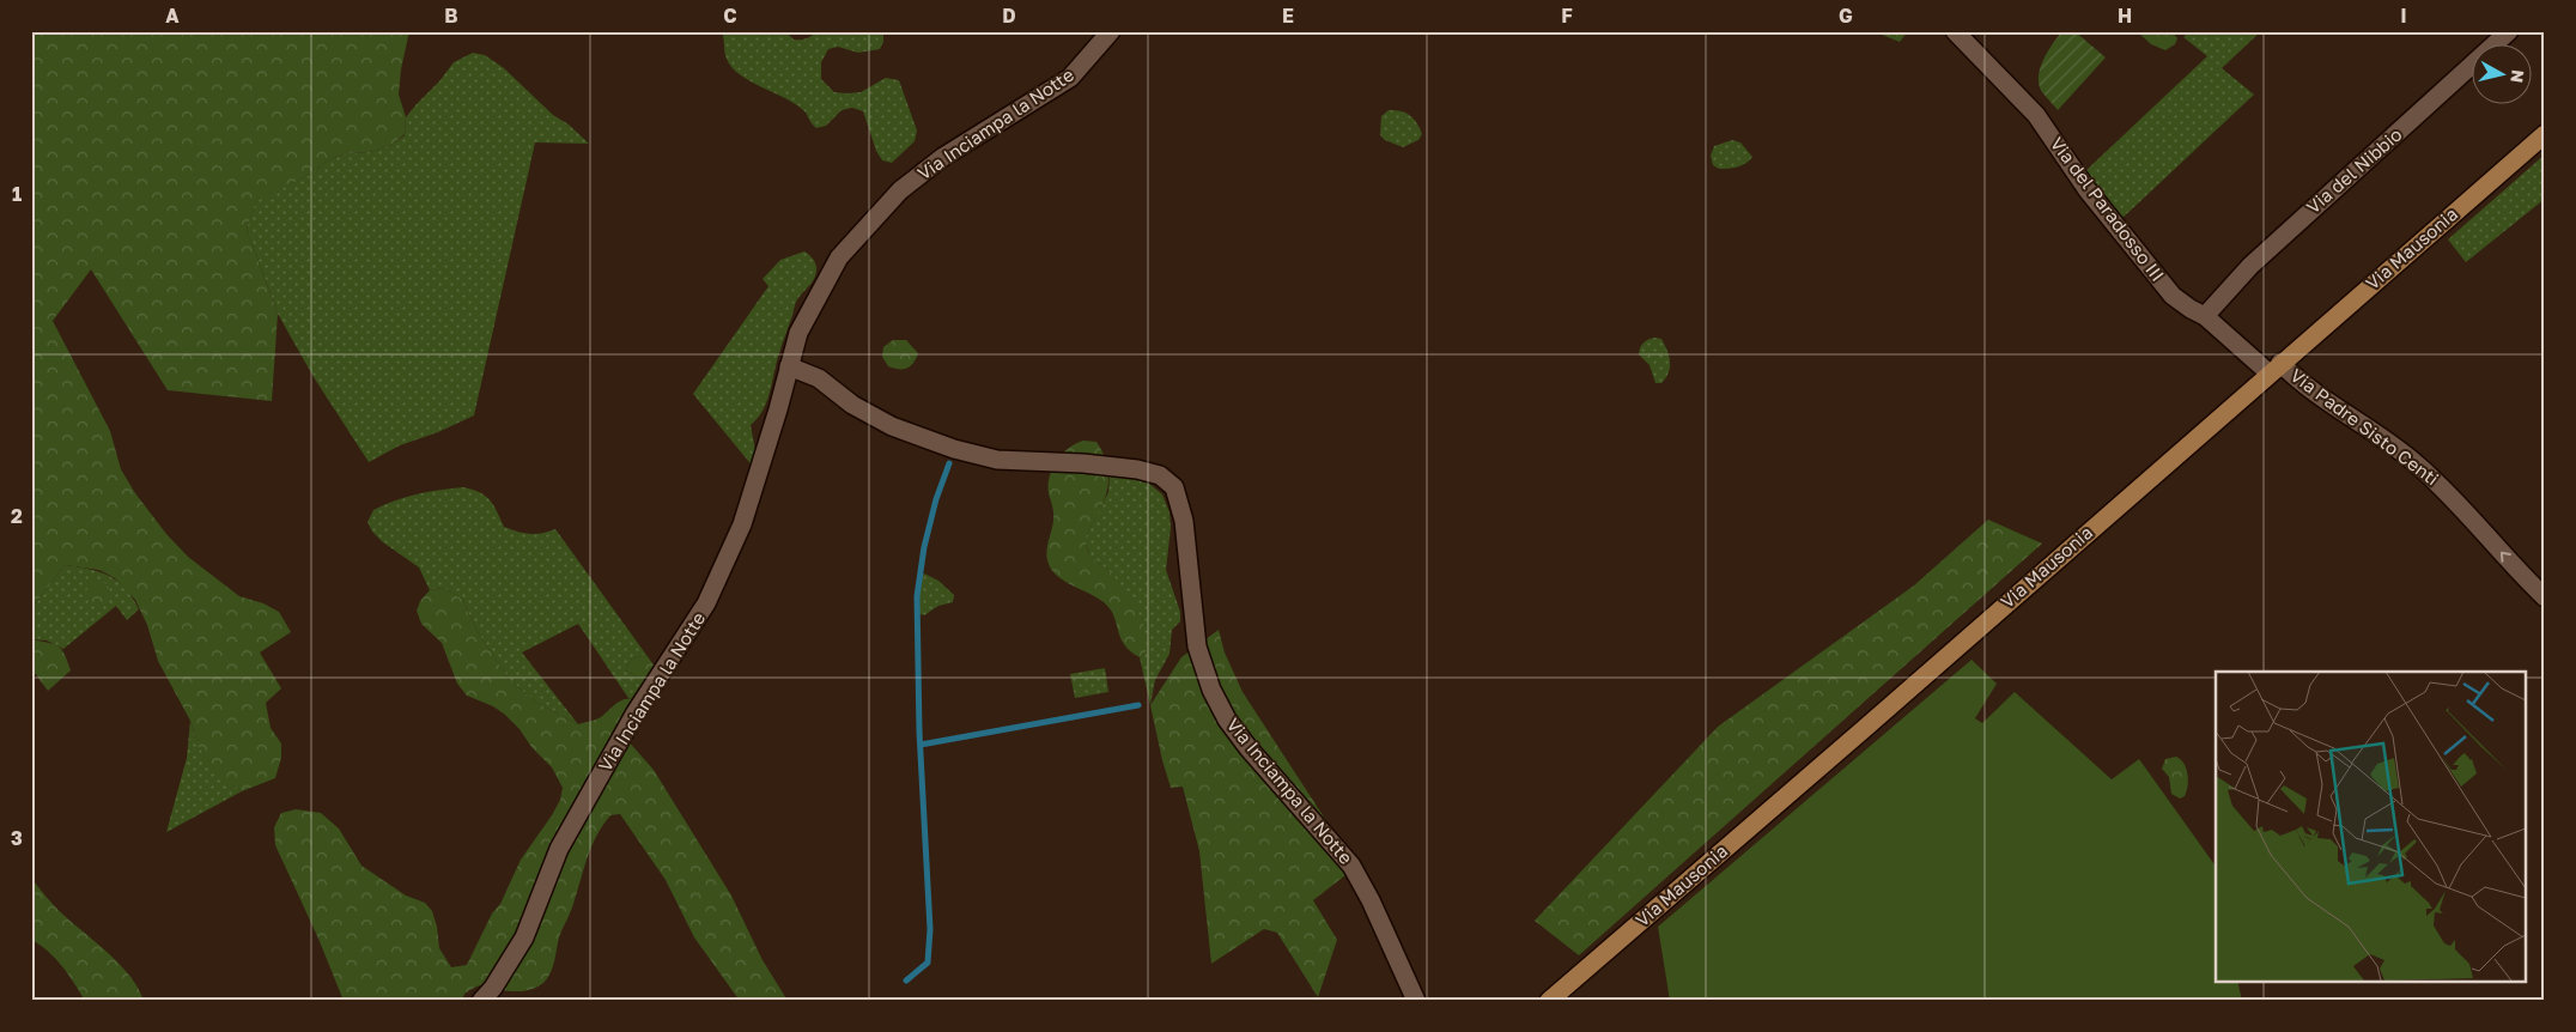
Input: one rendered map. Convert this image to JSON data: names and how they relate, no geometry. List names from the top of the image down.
{
  "streets": {
    "main road": ["Via Mausonia"],
    "street": [
      "Via Inciampa la Notte",
      "Via del Nibbio",
      "Via del Paradosso III",
      "Via Padre Sisto Centi"
    ]
  },
  "crossings": [
    ["Via del Nibbio", "Via del Paradosso III"],
    ["Via del Paradosso III", "Via Mausonia"],
    ["Via del Paradosso III", "Via Padre Sisto Centi"],
    ["Via Mausonia", "Via Padre Sisto Centi"]
  ],
  "one_way": ["Via Padre Sisto Centi"],
  "north": "right",
  "grid": {
    "columns": [
      "A",
      "B",
      "C",
      "D",
      "E",
      "F",
      "G",
      "H",
      "I"
    ],
    "rows": ["1", "2", "3"]
  }
}
